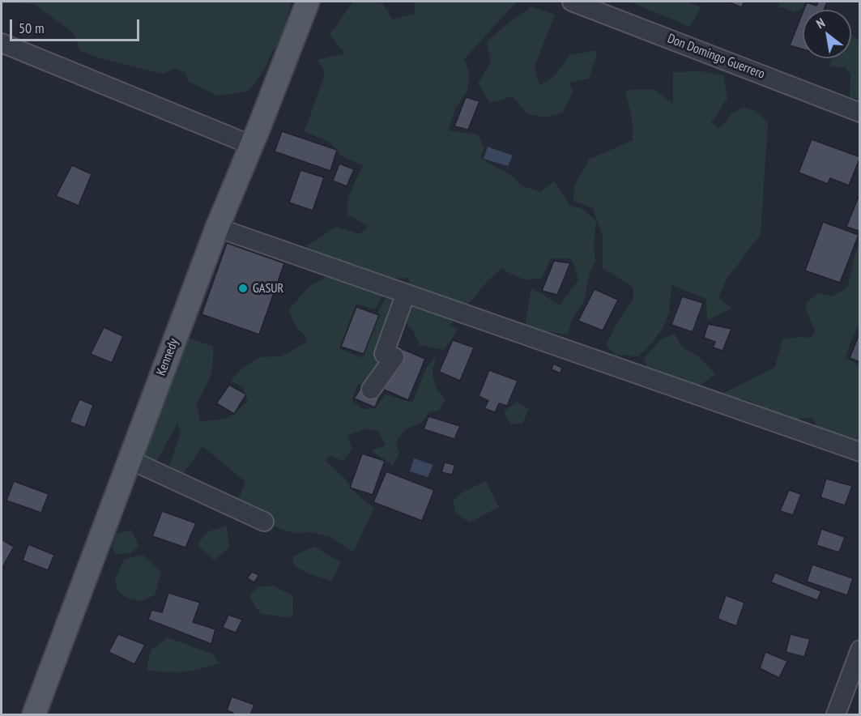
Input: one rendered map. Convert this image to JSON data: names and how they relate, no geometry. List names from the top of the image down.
{
  "streets": {
    "main road": ["Kennedy"],
    "street": ["Don Domingo Guerrero"]
  },
  "places": ["GASUR"],
  "scale_bar": "50 m",
  "north": "top left"
}
